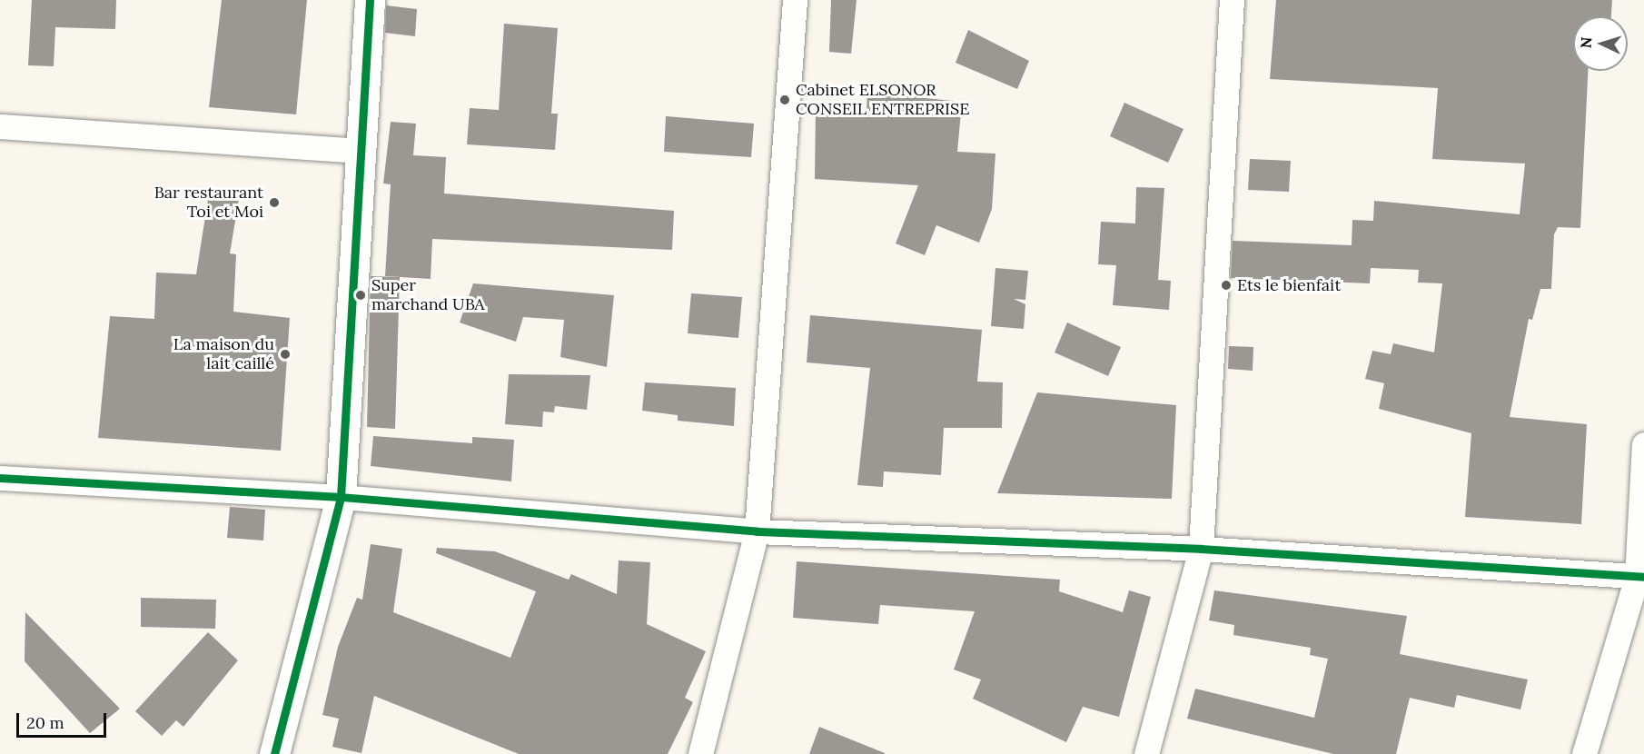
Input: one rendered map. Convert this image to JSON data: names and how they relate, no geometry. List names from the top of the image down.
{
  "places": [
    "Cabinet ELSONOR CONSEIL ENTREPRISE",
    "Bar restaurant Toi et Moi",
    "Ets le bienfait",
    "Super marchand UBA",
    "La maison du lait caillé"
  ],
  "scale_bar": "20 m",
  "north": "left"
}
